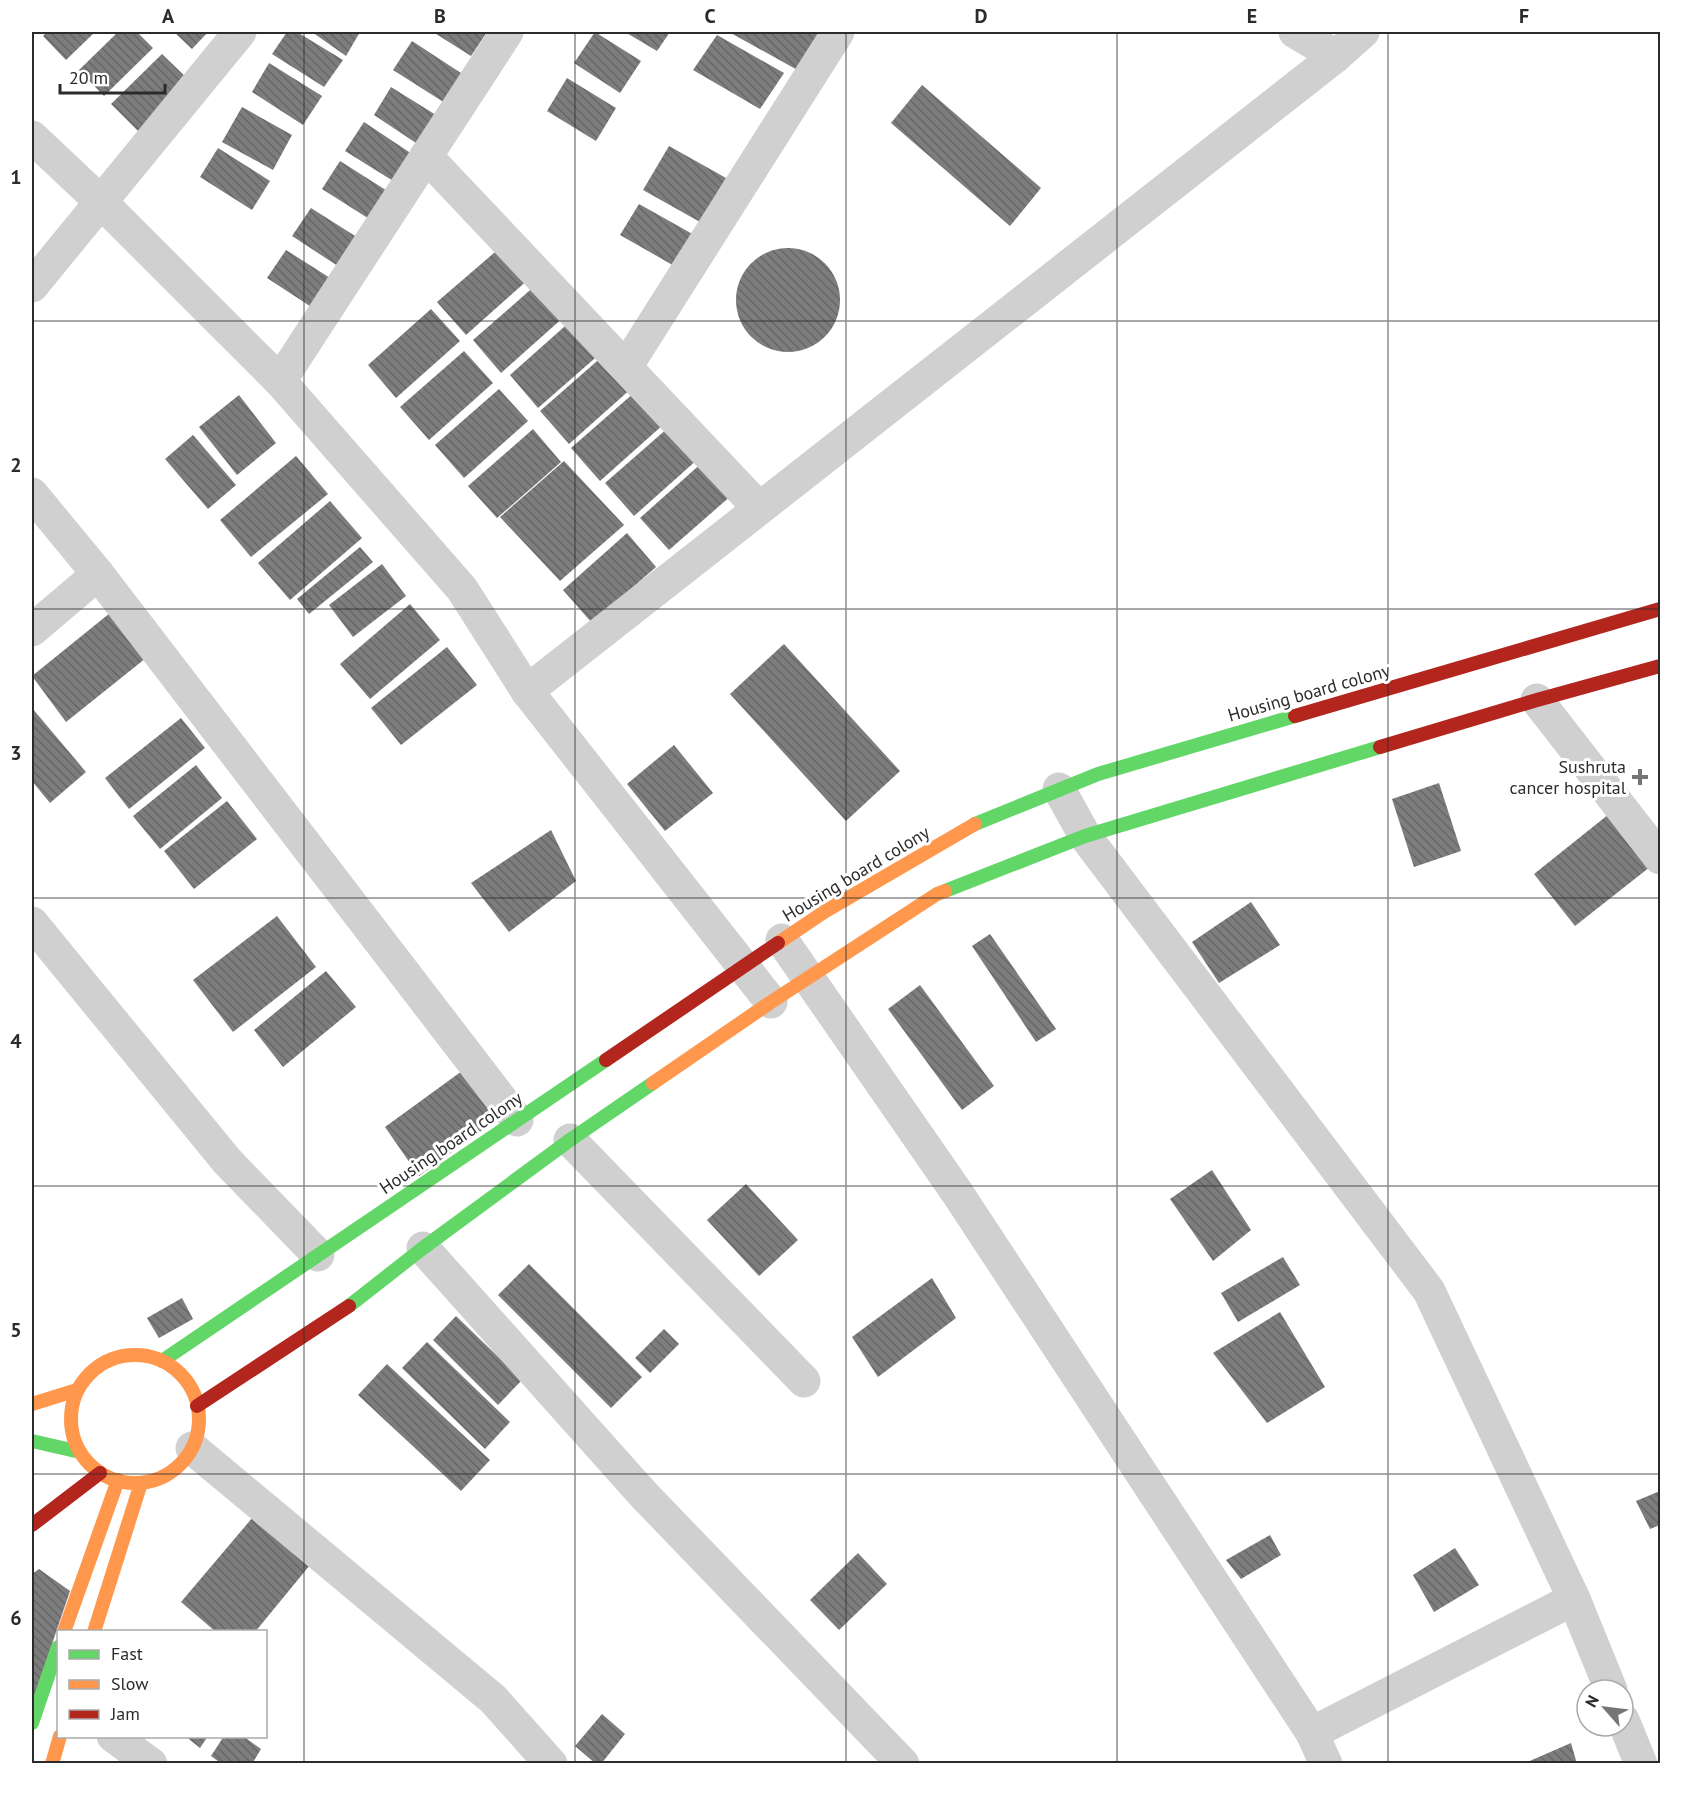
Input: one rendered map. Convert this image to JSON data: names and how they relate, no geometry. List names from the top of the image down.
{
  "streets": {
    "street": ["Housing board colony"]
  },
  "places": {
    "health": ["Sushruta cancer hospital"]
  },
  "legend": ["Fast", "Slow", "Jam"],
  "scale_bar": "20 m",
  "north": "top left",
  "grid": {
    "columns": [
      "A",
      "B",
      "C",
      "D",
      "E",
      "F"
    ],
    "rows": [
      "1",
      "2",
      "3",
      "4",
      "5",
      "6"
    ]
  }
}
